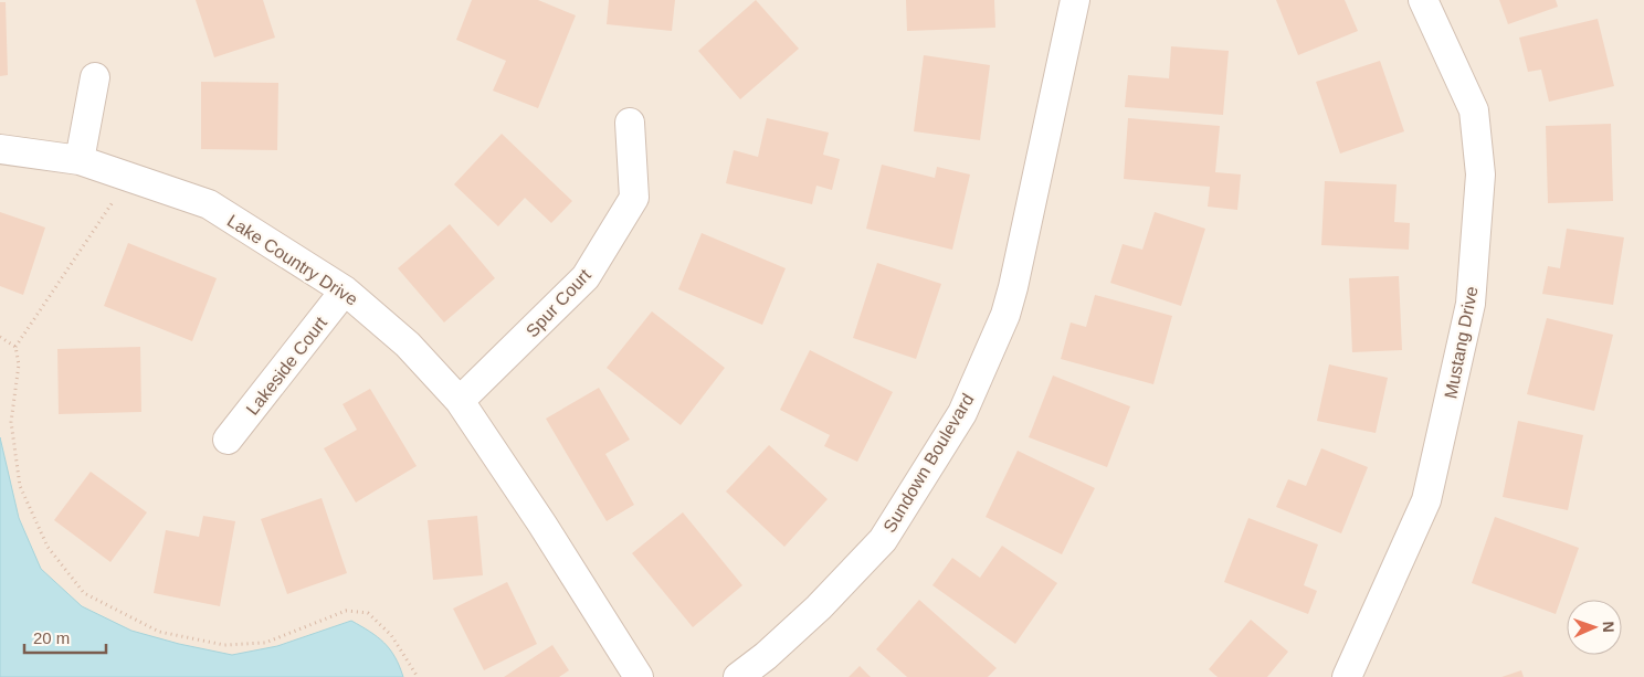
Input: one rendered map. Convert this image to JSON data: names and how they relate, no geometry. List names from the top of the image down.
{
  "streets": {
    "street": [
      "Lake Country Drive",
      "Spur Court",
      "Mustang Drive",
      "Lakeside Court",
      "Sundown Boulevard"
    ]
  },
  "crossings": [
    ["Lake Country Drive", "Spur Court"],
    ["Lake Country Drive", "Lakeside Court"]
  ],
  "scale_bar": "20 m",
  "north": "right"
}
